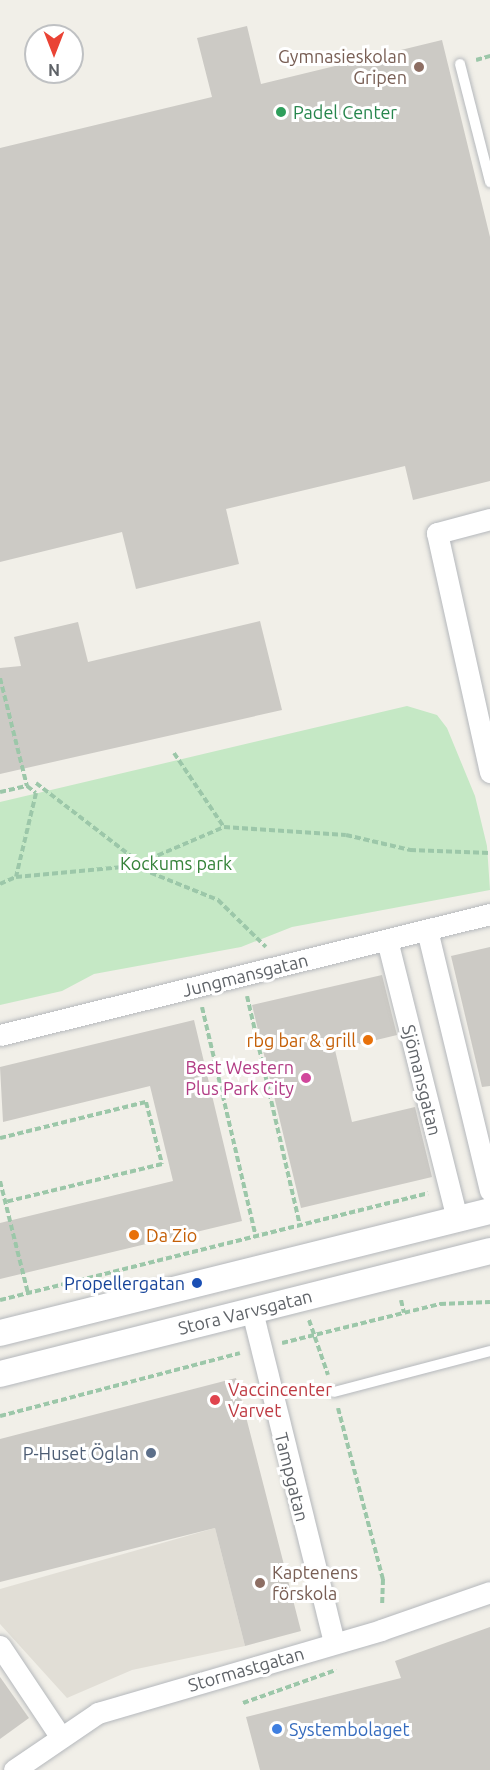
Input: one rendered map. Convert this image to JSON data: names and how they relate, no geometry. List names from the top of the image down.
{
  "streets": {
    "street": [
      "Jungmansgatan",
      "Sjömansgatan",
      "Stora Varvsgatan",
      "Tampgatan",
      "Stormastgatan"
    ]
  },
  "crossings": [
    ["Jungmansgatan", "Sjömansgatan"],
    ["Stora Varvsgatan", "Tampgatan"],
    ["Tampgatan", "Stormastgatan"]
  ],
  "parks": ["Kockums park"],
  "places": [
    "Gymnasieskolan Gripen",
    "Padel Center",
    "rbg bar & grill",
    "Best Western Plus Park City",
    "Da Zio",
    "Propellergatan",
    "Vaccincenter Varvet",
    "P-Huset Öglan",
    "Kaptenens förskola",
    "Systembolaget"
  ],
  "north": "bottom"
}
